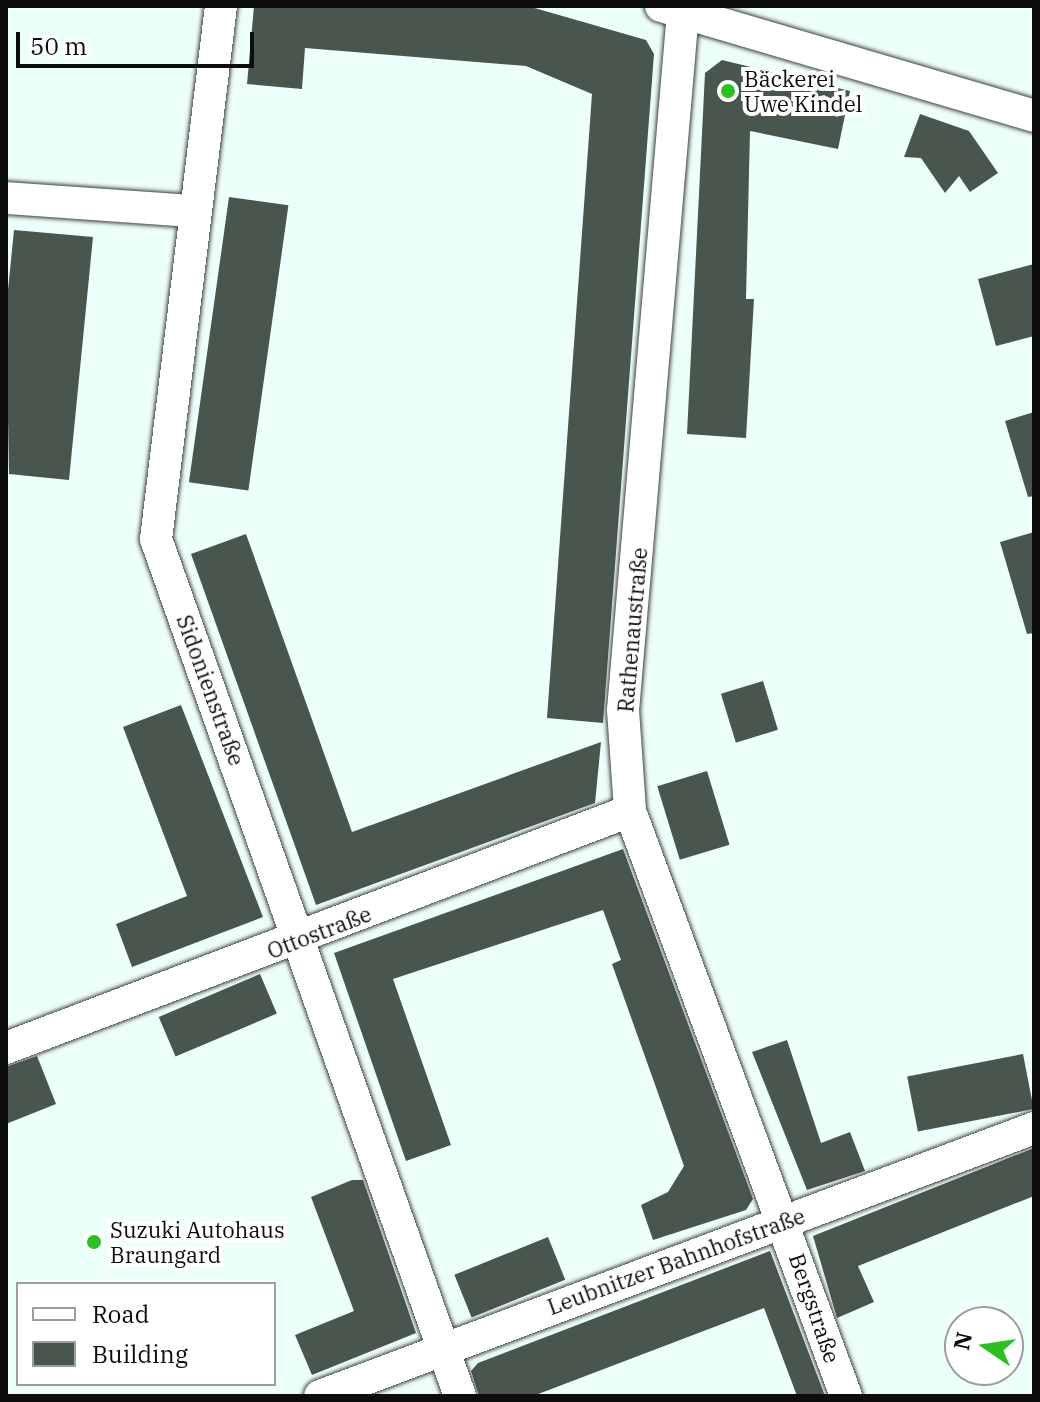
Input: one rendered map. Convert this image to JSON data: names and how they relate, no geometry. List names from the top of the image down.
{
  "streets": {
    "street": [
      "Rathenaustraße",
      "Sidonienstraße",
      "Ottostraße",
      "Leubnitzer Bahnhofstraße",
      "Bergstraße"
    ]
  },
  "crossings": [
    ["Rathenaustraße", "Ottostraße"],
    ["Rathenaustraße", "Leubnitzer Bahnhofstraße"],
    ["Rathenaustraße", "Bergstraße"],
    ["Sidonienstraße", "Ottostraße"],
    ["Sidonienstraße", "Leubnitzer Bahnhofstraße"],
    ["Leubnitzer Bahnhofstraße", "Bergstraße"]
  ],
  "places": ["Bäckerei Uwe Kindel", "Suzuki Autohaus Braungard"],
  "legend": ["Road", "Building"],
  "scale_bar": "50 m",
  "north": "left"
}
